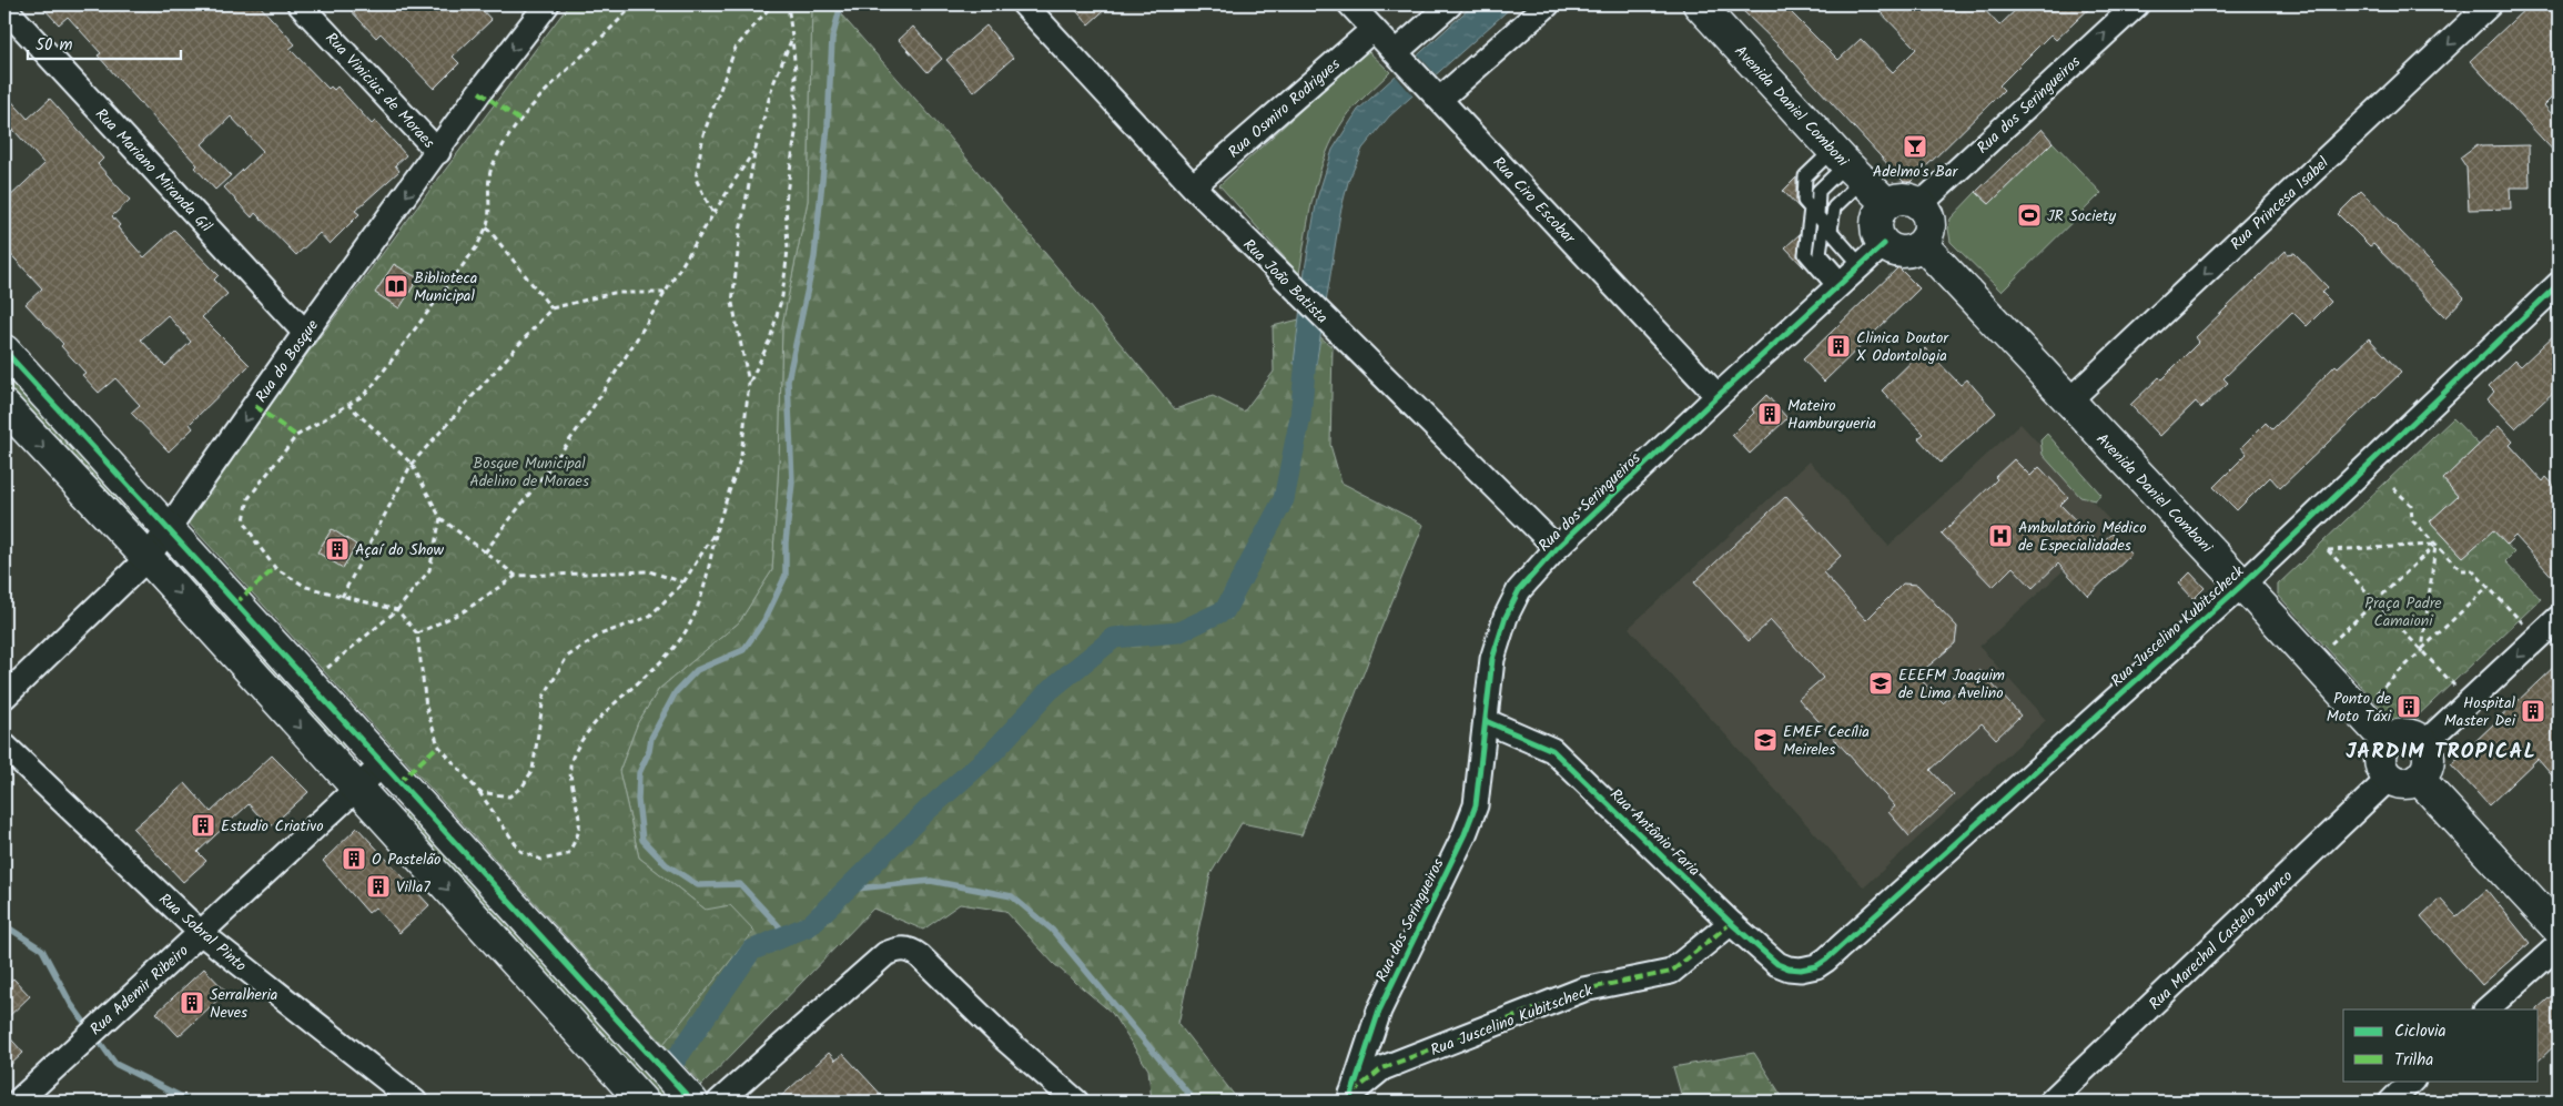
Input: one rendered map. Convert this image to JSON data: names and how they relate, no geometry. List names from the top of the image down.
{
  "streets": {
    "street": [
      "Rua Vinicius de Moraes",
      "Rua dos Seringueiros",
      "Avenida Daniel Comboni",
      "Rua Osmiro Rodrigues",
      "Rua Mariano Miranda Gil",
      "Rua Ciro Escobar",
      "Rua Princesa Isabel",
      "Rua João Batista",
      "Rua do Bosque",
      "Rua Juscelino Kubitscheck",
      "Rua Antônio Faria",
      "Rua Sobral Pinto",
      "Rua Marechal Castelo Branco",
      "Rua Ademir Ribeiro"
    ]
  },
  "crossings": [
    ["Rua Vinicius de Moraes", "Rua do Bosque"],
    ["Rua dos Seringueiros", "Avenida Daniel Comboni"],
    ["Rua dos Seringueiros", "Rua Ciro Escobar"],
    ["Rua dos Seringueiros", "Rua João Batista"],
    ["Rua dos Seringueiros", "Rua Juscelino Kubitscheck"],
    ["Rua dos Seringueiros", "Rua Antônio Faria"],
    ["Avenida Daniel Comboni", "Rua Princesa Isabel"],
    ["Avenida Daniel Comboni", "Rua Juscelino Kubitscheck"],
    ["Avenida Daniel Comboni", "Rua Marechal Castelo Branco"],
    ["Rua Osmiro Rodrigues", "Rua Ciro Escobar"],
    ["Rua Osmiro Rodrigues", "Rua João Batista"],
    ["Rua Mariano Miranda Gil", "Rua do Bosque"],
    ["Rua Juscelino Kubitscheck", "Rua Antônio Faria"],
    ["Rua Sobral Pinto", "Rua Ademir Ribeiro"]
  ],
  "one_way": ["Rua Princesa Isabel", "Rua do Bosque"],
  "districts": ["JARDIM TROPICAL"],
  "parks": ["Bosque Municipal Adelino de Moraes", "Praça Padre Camaioni"],
  "places": {
    "bar": ["Adelmo's Bar"],
    "sports": ["JR Society"],
    "library": ["Biblioteca Municipal"],
    "building": [
      "Clinica Doutor X Odontologia",
      "Mateiro Hamburgueria",
      "Açaí do Show",
      "Ponto de Moto Táxi",
      "Hospital Master Dei",
      "Estudio Criativo",
      "O Pastelão",
      "Villa7",
      "Serralheria Neves"
    ],
    "hospital": ["Ambulatório Médico de Especialidades"],
    "school or university": ["EEEFM Joaquim de Lima Avelino", "EMEF Cecília Meireles"]
  },
  "legend": ["Ciclovia", "Trilha"],
  "scale_bar": "50 m"
}
